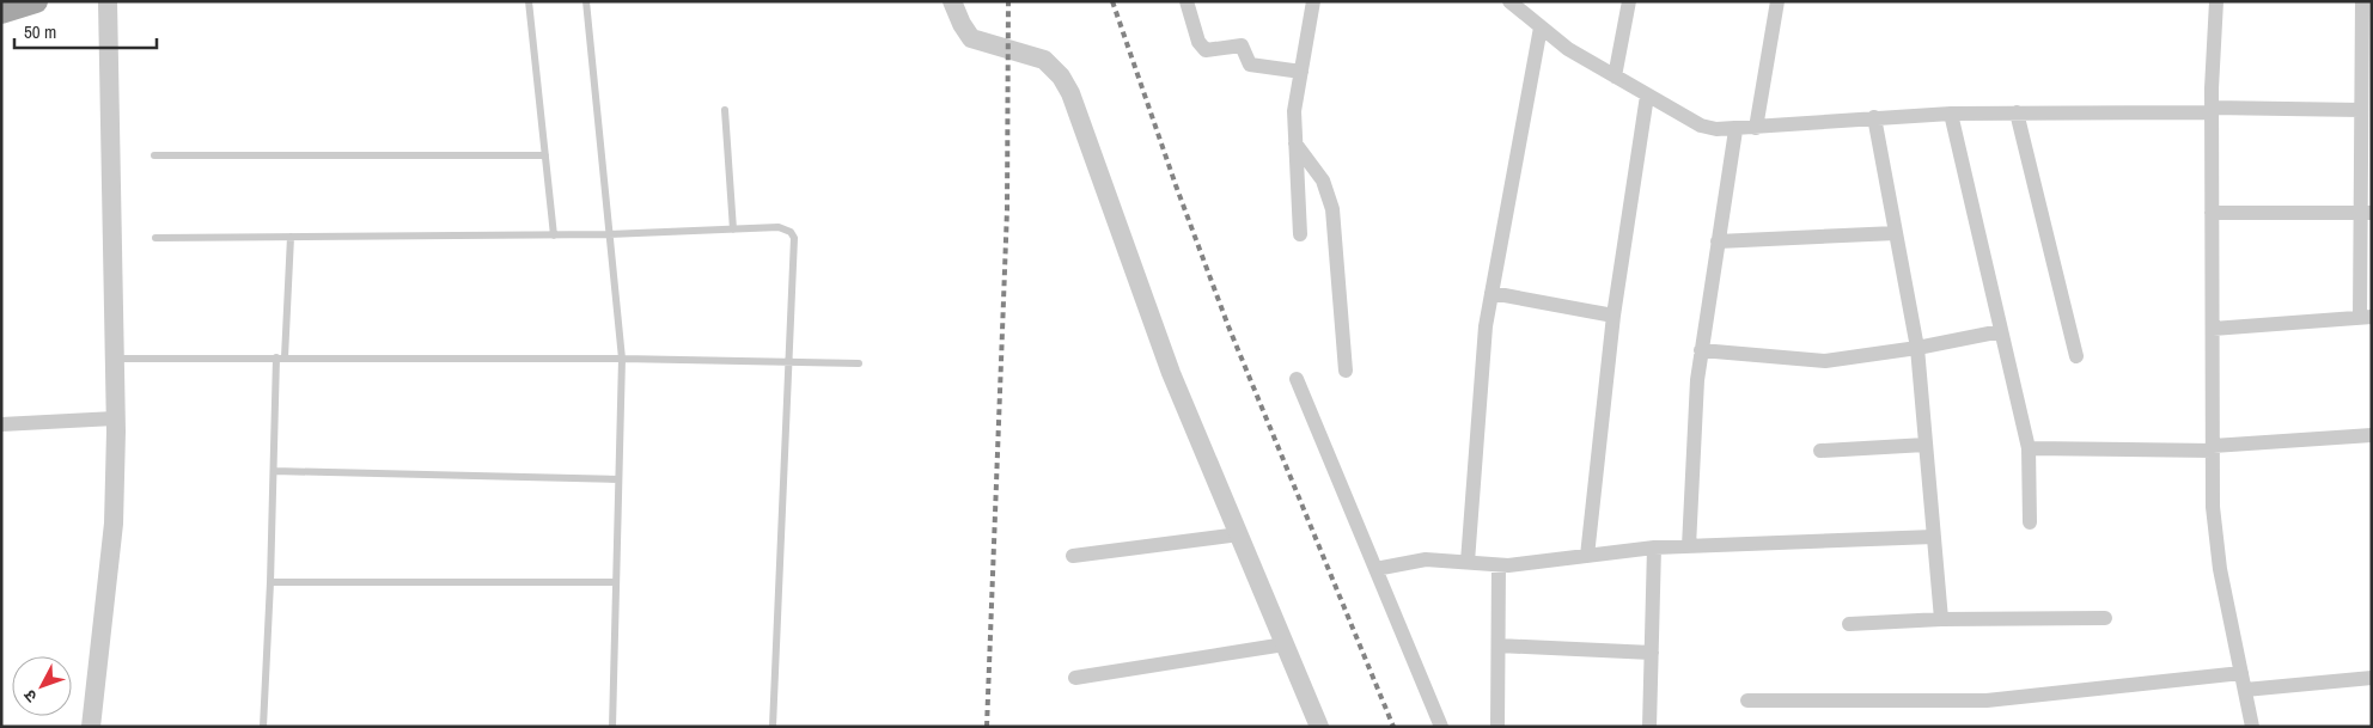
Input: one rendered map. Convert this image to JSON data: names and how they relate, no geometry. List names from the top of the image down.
{
  "scale_bar": "50 m",
  "north": "bottom left"
}
